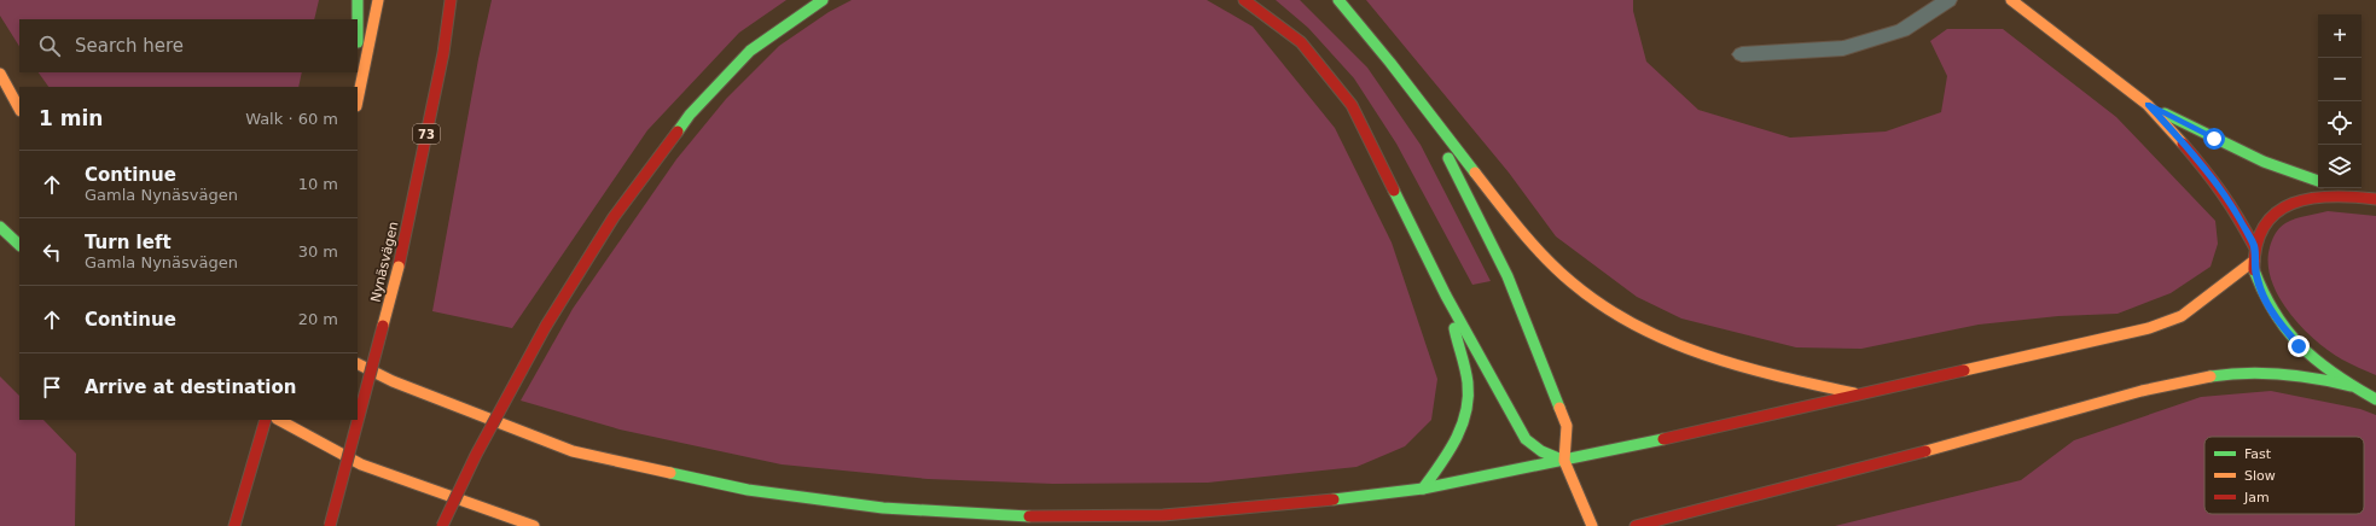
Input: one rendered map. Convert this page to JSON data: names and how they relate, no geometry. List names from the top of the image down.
{
  "streets": {
    "main road": ["73", "Nynäsvägen"]
  },
  "legend": ["Fast", "Slow", "Jam"],
  "page": {
    "map_buttons": ["+", "−"],
    "search": "Search here",
    "heading": ["1 min", "Walk · 60 m"],
    "list": [
      ["Continue", "Gamla Nynäsvägen", "10 m"],
      ["Turn left", "Gamla Nynäsvägen", "30 m"],
      ["Continue", "20 m"],
      "Arrive at destination"
    ]
  }
}
